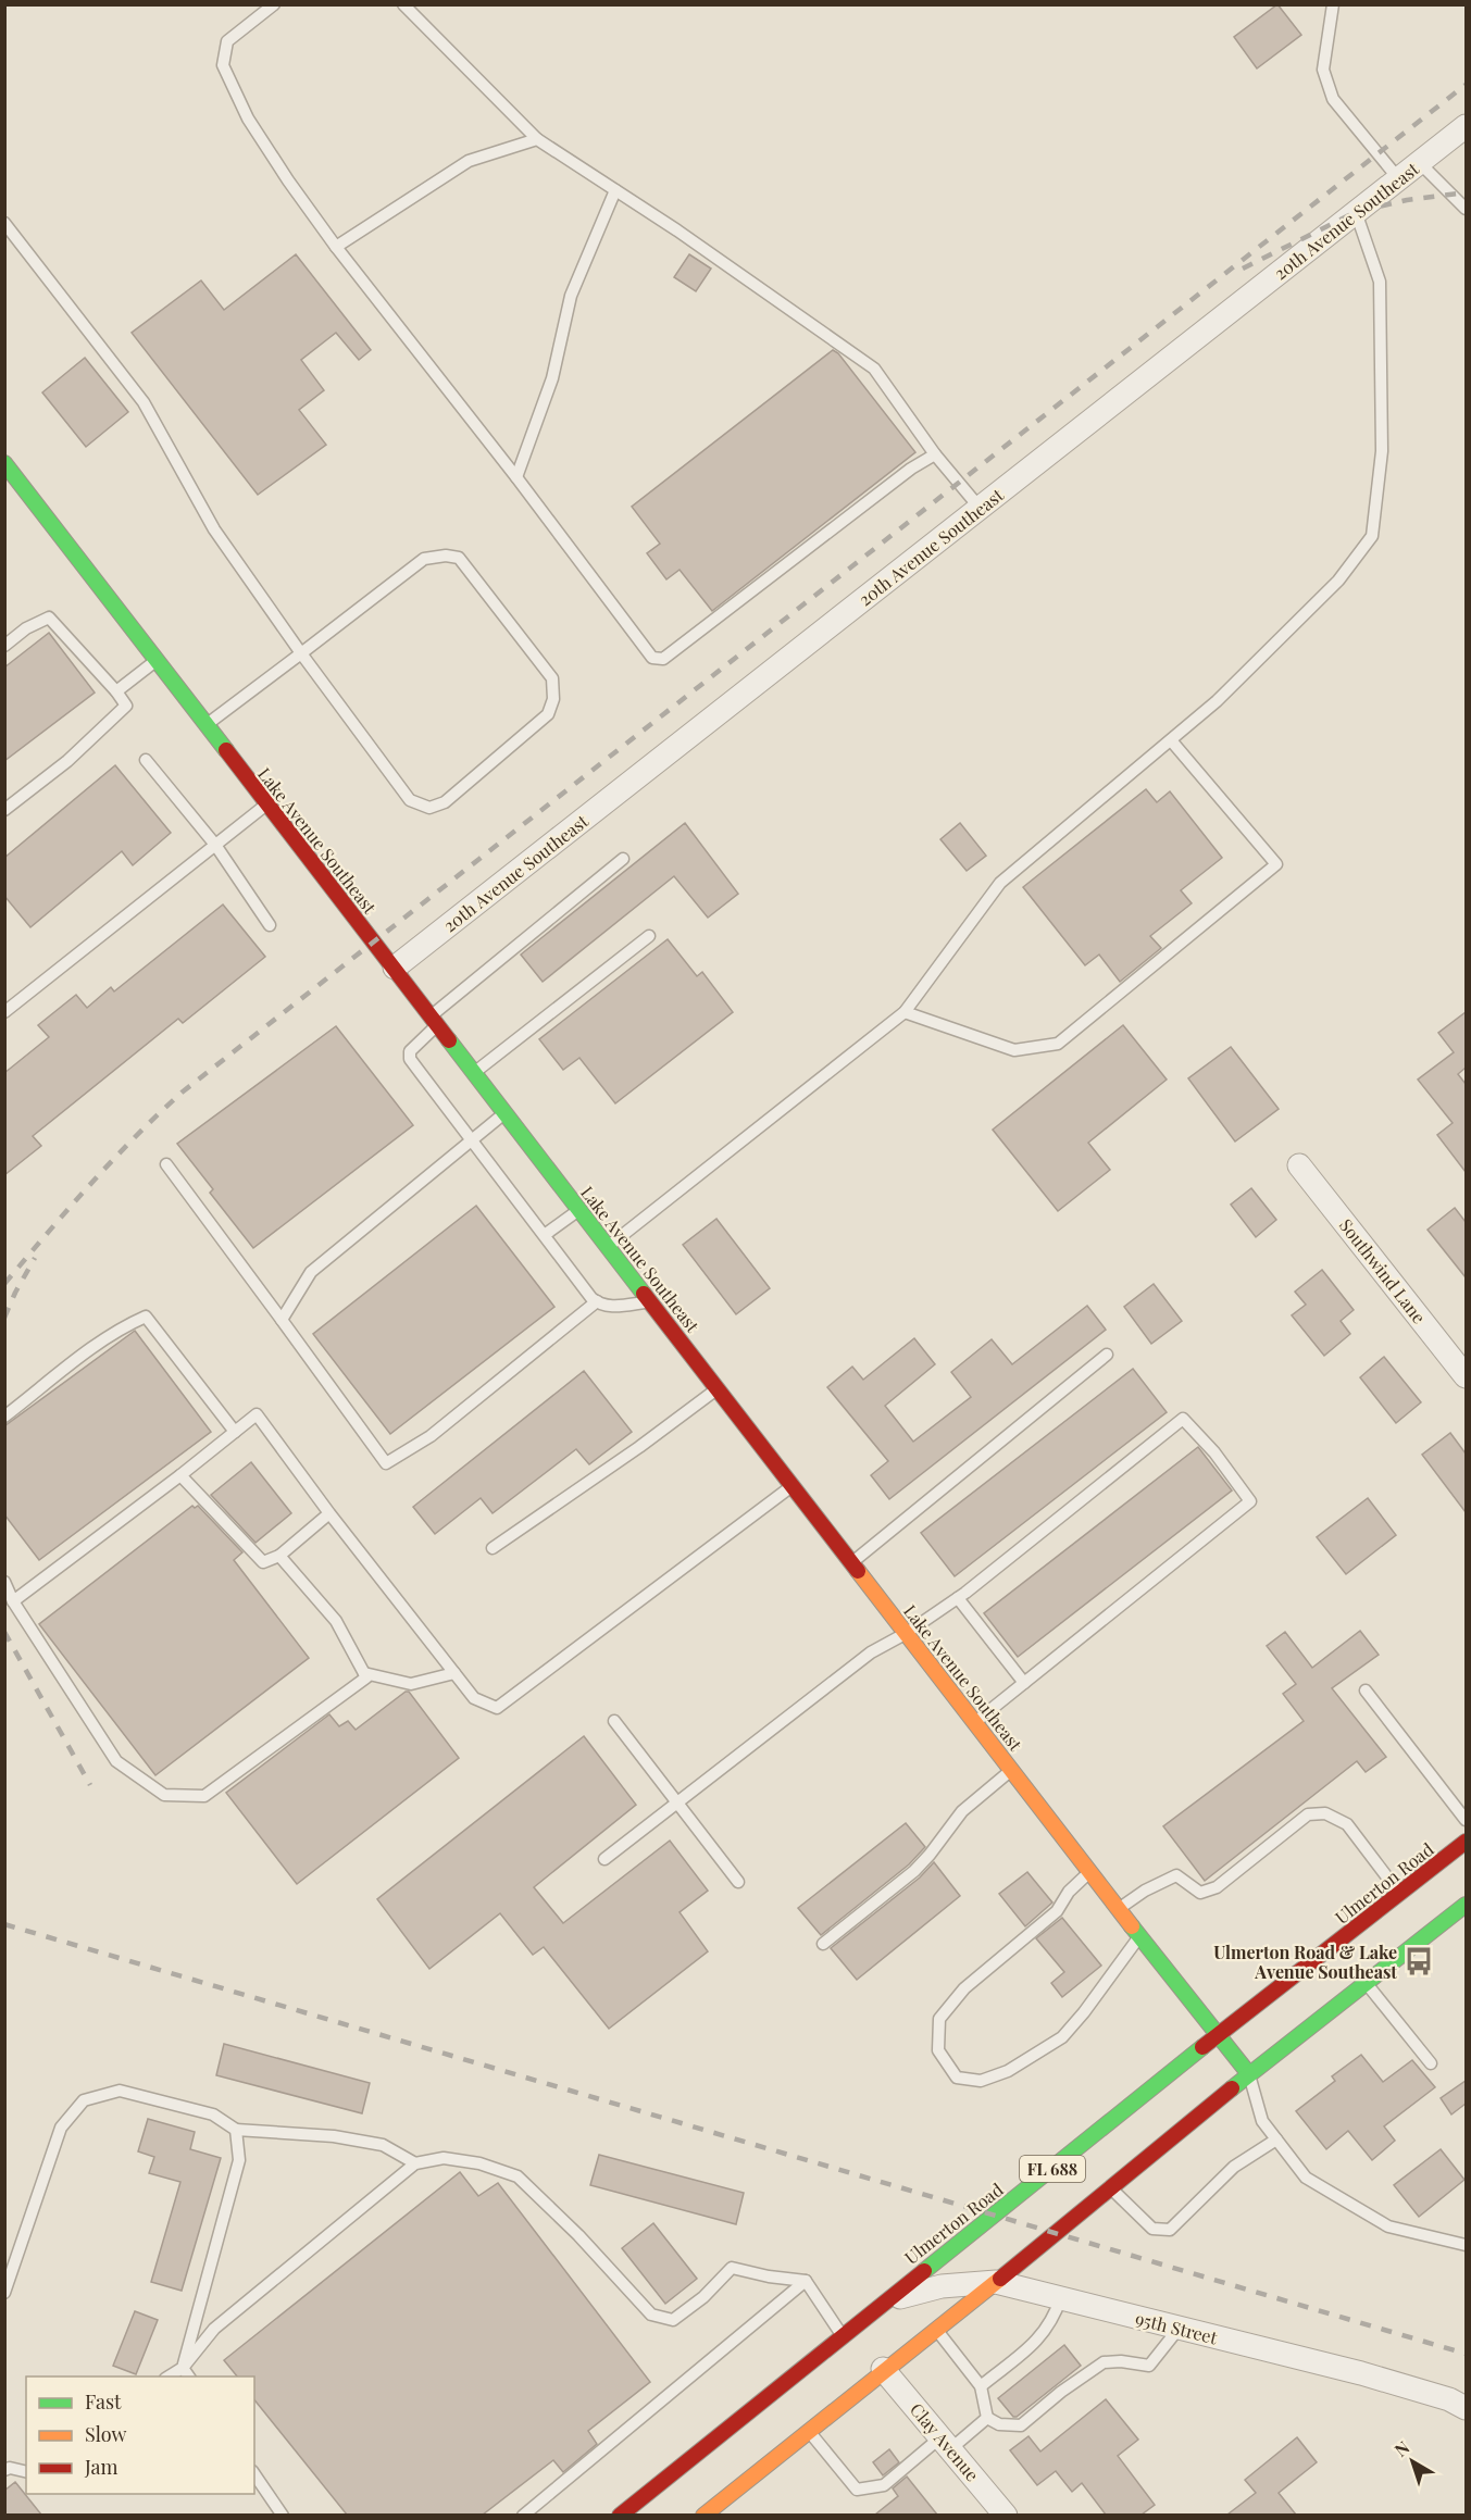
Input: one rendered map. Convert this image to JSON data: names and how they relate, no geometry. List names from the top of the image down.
{
  "streets": {
    "main road": ["Lake Avenue Southeast", "Ulmerton Road", "FL 688"],
    "street": [
      "20th Avenue Southeast",
      "Southwind Lane",
      "95th Street",
      "Clay Avenue"
    ]
  },
  "crossings": [
    ["20th Avenue Southeast", "Lake Avenue Southeast"],
    ["Lake Avenue Southeast", "Ulmerton Road"],
    ["Lake Avenue Southeast", "FL 688"],
    ["Ulmerton Road", "95th Street"],
    ["FL 688", "95th Street"],
    ["FL 688", "Clay Avenue"]
  ],
  "places": {
    "bus stop": ["Ulmerton Road & Lake Avenue Southeast"]
  },
  "legend": ["Fast", "Slow", "Jam"],
  "north": "top left"
}
